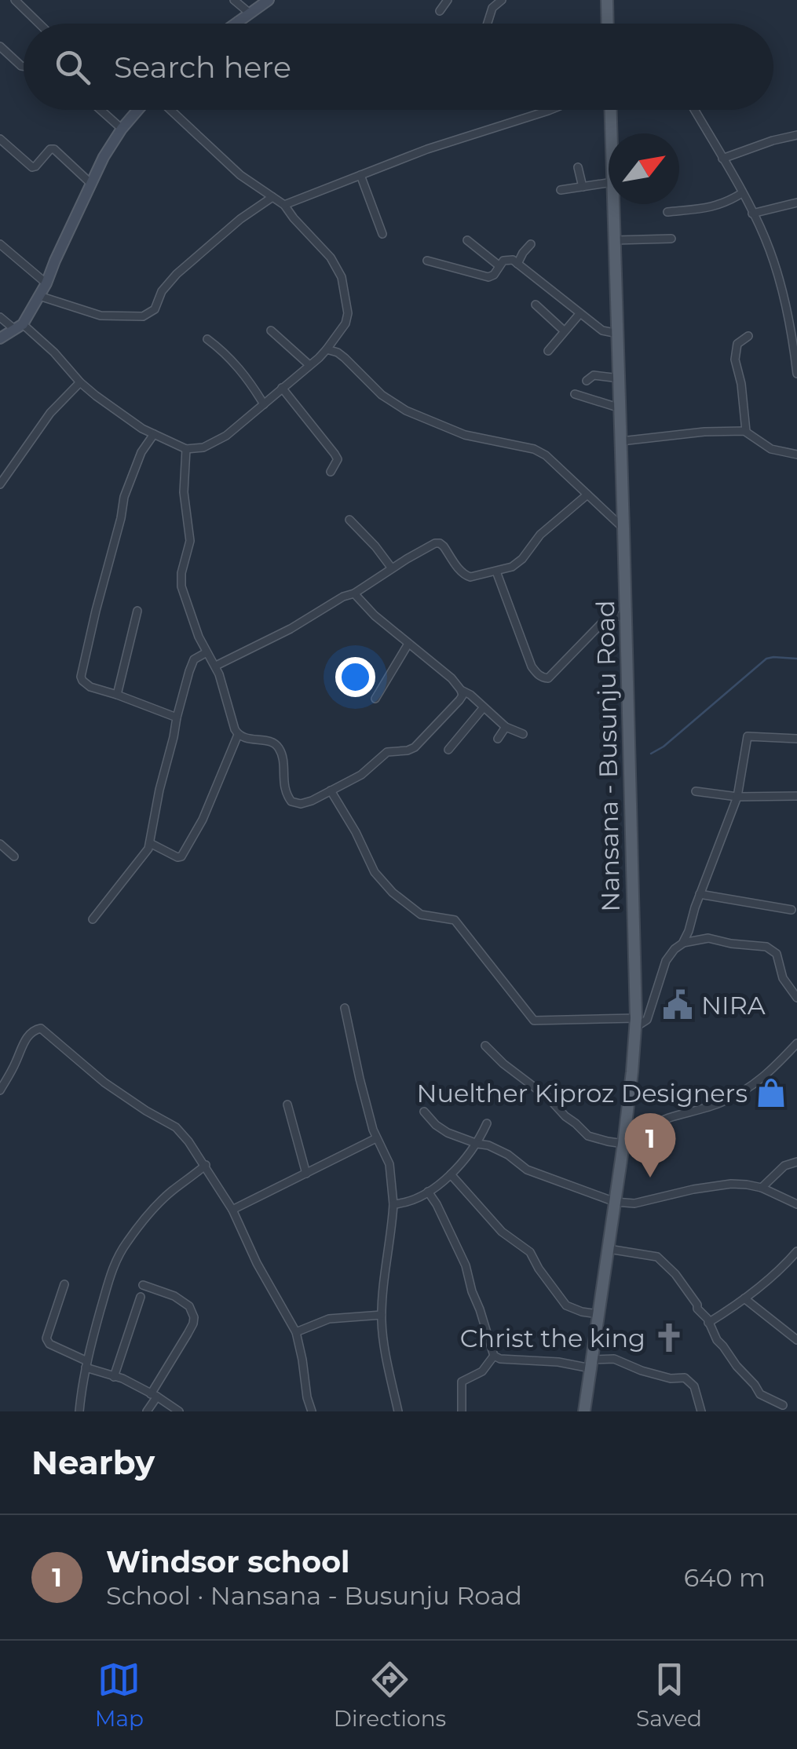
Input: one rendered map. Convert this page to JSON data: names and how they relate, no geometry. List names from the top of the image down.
{
  "streets": {
    "main road": ["Nansana - Busunju Road"]
  },
  "places": {
    "public building": ["NIRA"],
    "shop": ["Nuelther Kiproz Designers"],
    "church": ["Christ the king"]
  },
  "north": "top right",
  "page": {
    "search": "Search here",
    "pins": "1",
    "heading": "Nearby",
    "list": [
      {
        "mark": "1",
        "name": "Windsor school",
        "note": "School · Nansana - Busunju Road",
        "value": "640 m"
      }
    ],
    "nav": ["Map", "Directions", "Saved"]
  }
}
